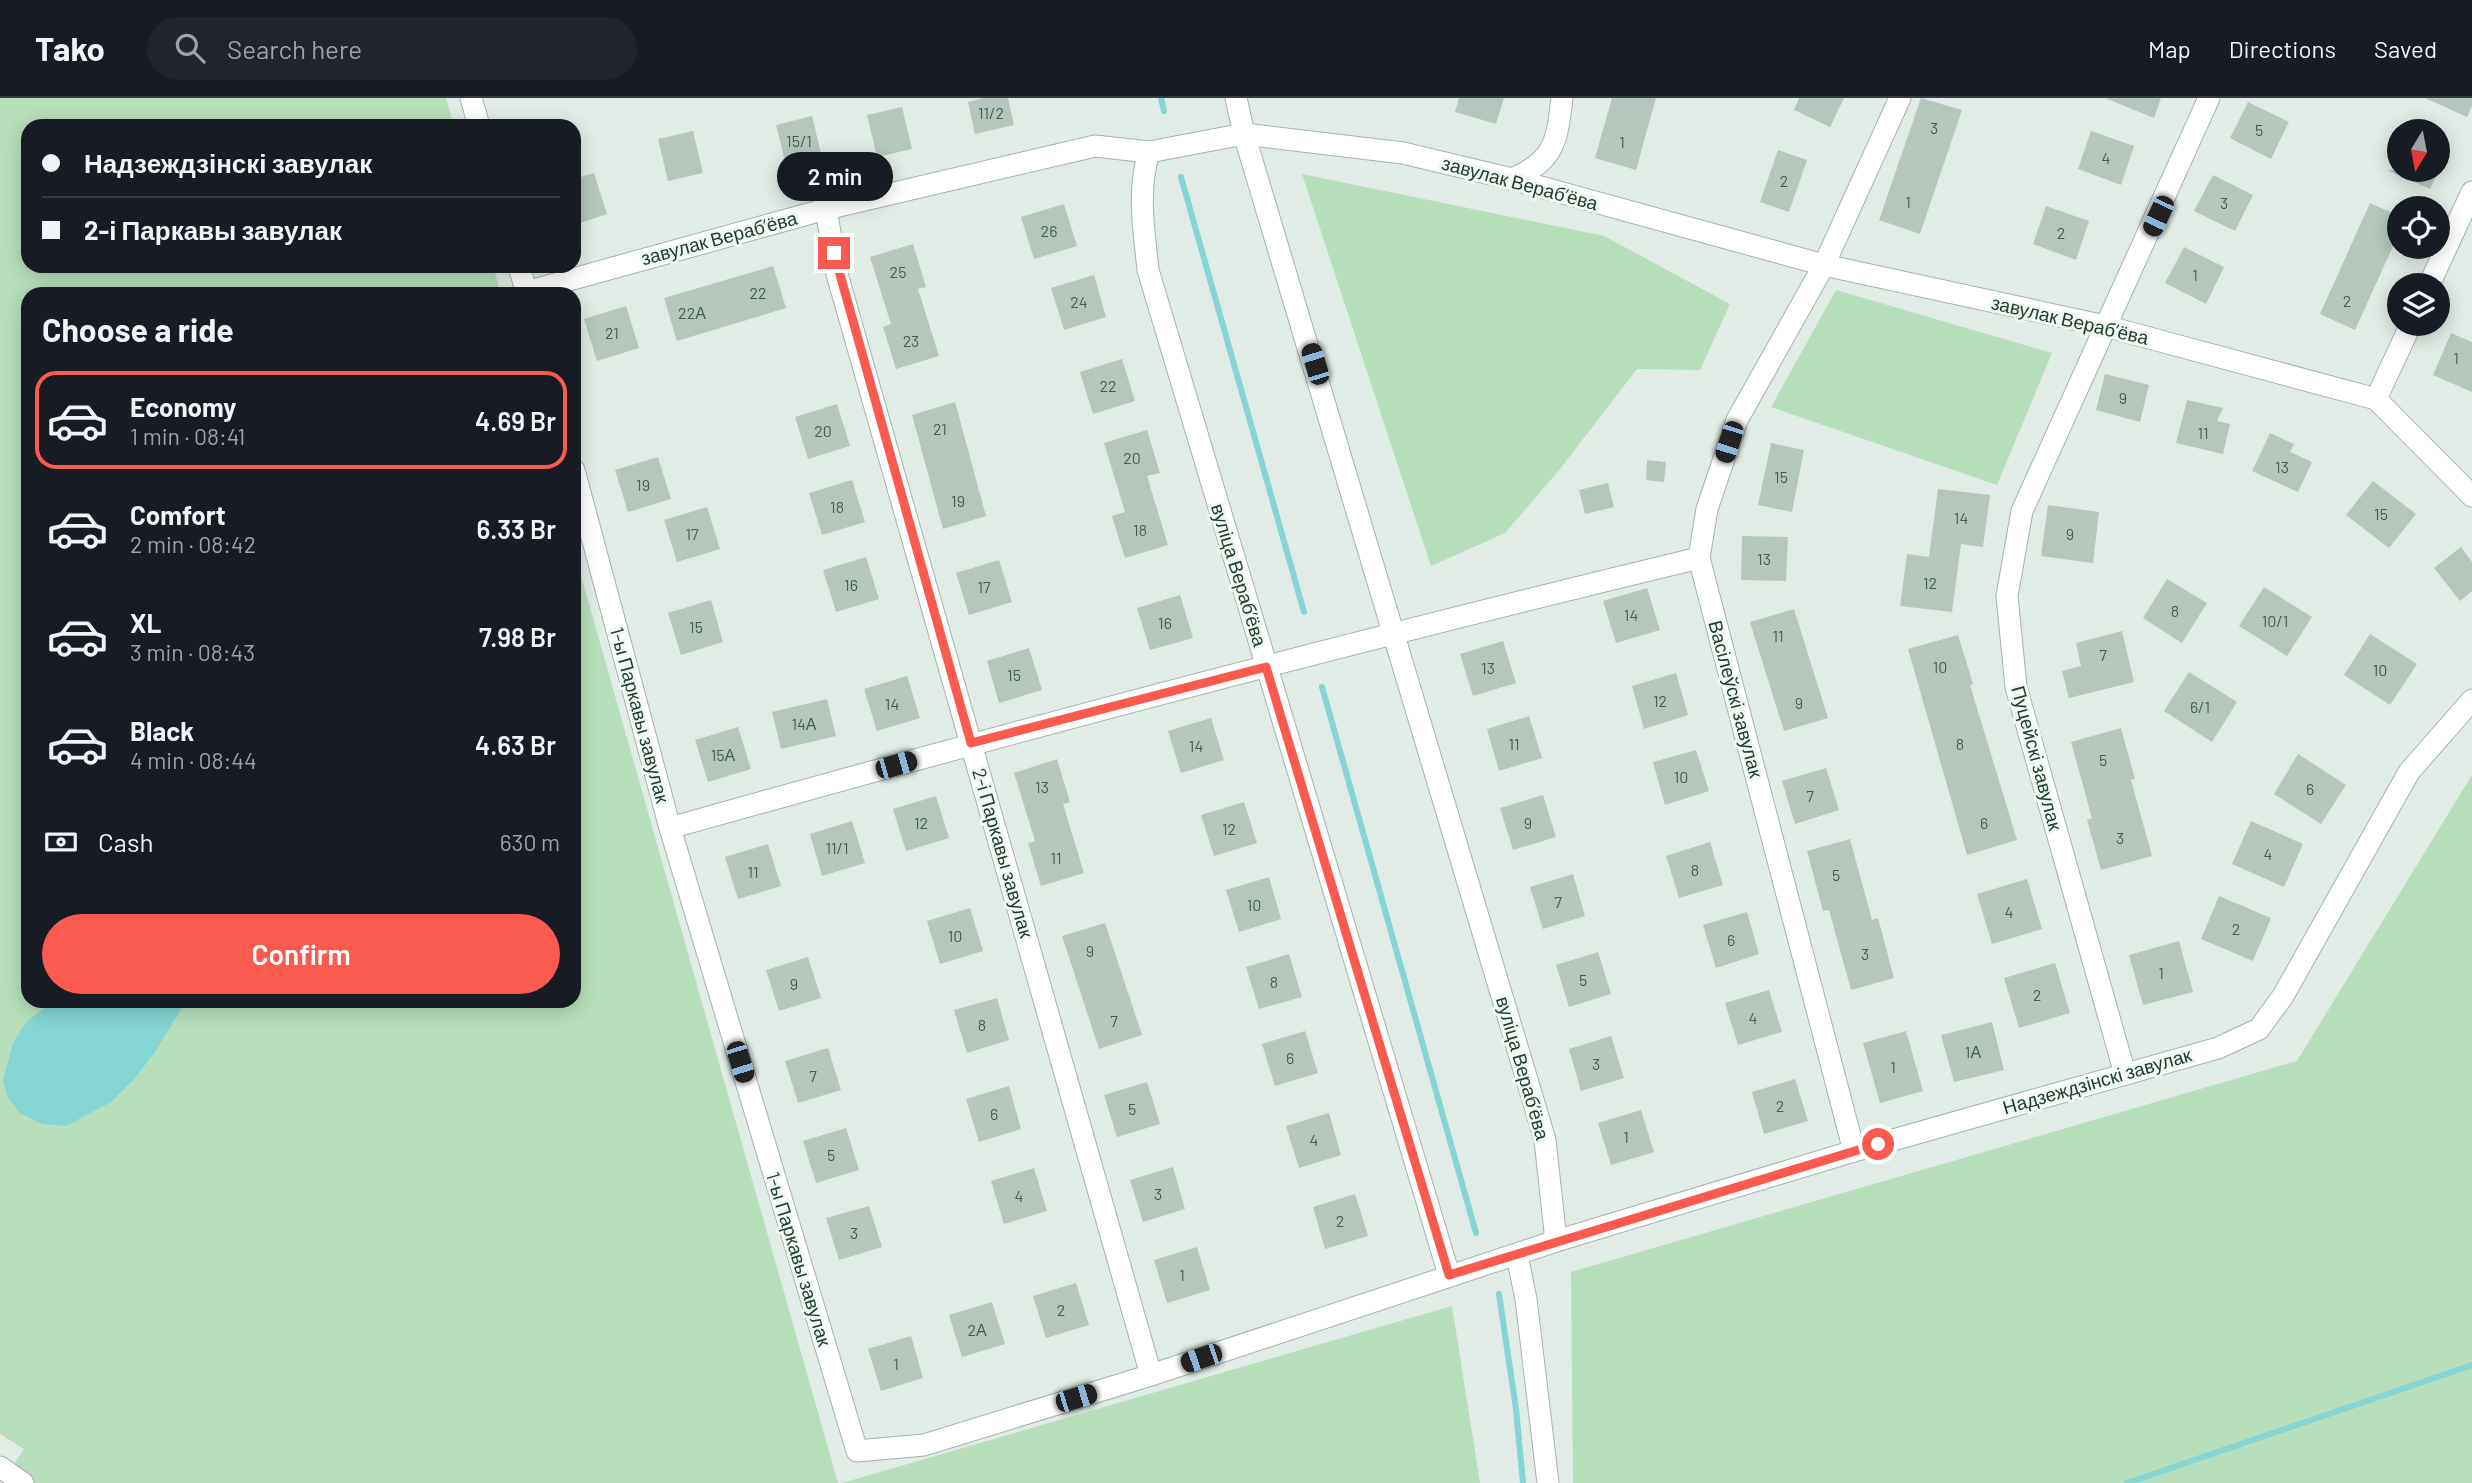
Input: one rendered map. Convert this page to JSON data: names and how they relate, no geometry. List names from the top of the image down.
{
  "streets": {
    "street": [
      "завулак Верабʼёва",
      "вуліца Верабʼёва",
      "Васілеўскі завулак",
      "1-ы Паркавы завулак",
      "Пуцейскі завулак",
      "2-і Паркавы завулак",
      "Надзеждзінскі завулак"
    ]
  },
  "crossings": [
    ["завулак Верабʼёва", "вуліца Верабʼёва"],
    ["завулак Верабʼёва", "Васілеўскі завулак"],
    ["завулак Верабʼёва", "Пуцейскі завулак"],
    ["завулак Верабʼёва", "2-і Паркавы завулак"],
    ["вуліца Верабʼёва", "1-ы Паркавы завулак"],
    ["вуліца Верабʼёва", "Надзеждзінскі завулак"],
    ["Васілеўскі завулак", "Надзеждзінскі завулак"],
    ["1-ы Паркавы завулак", "2-і Паркавы завулак"],
    ["1-ы Паркавы завулак", "Надзеждзінскі завулак"],
    ["Пуцейскі завулак", "Надзеждзінскі завулак"]
  ],
  "house_numbers": [
    "11/2",
    "3",
    "5",
    "15/1",
    "1",
    "4",
    "2",
    "1",
    "3",
    "26",
    "2",
    "25",
    "1",
    "22",
    "2",
    "24",
    "22А",
    "21",
    "23",
    "1",
    "22",
    "9",
    "21",
    "20",
    "11",
    "20",
    "13",
    "15",
    "19",
    "19",
    "18",
    "15",
    "14",
    "18",
    "17",
    "9",
    "13",
    "12",
    "16",
    "17",
    "8",
    "14",
    "10/1",
    "16",
    "15",
    "11",
    "7",
    "10",
    "13",
    "10",
    "15",
    "12",
    "9",
    "14",
    "6/1",
    "14А",
    "11",
    "8",
    "14",
    "15А",
    "5",
    "10",
    "13",
    "6",
    "7",
    "12",
    "9",
    "6",
    "12",
    "3",
    "11/1",
    "4",
    "11",
    "8",
    "11",
    "5",
    "7",
    "10",
    "4",
    "2",
    "10",
    "6",
    "9",
    "3",
    "1",
    "5",
    "8",
    "9",
    "2",
    "4",
    "7",
    "8",
    "1А",
    "6",
    "3",
    "1",
    "7",
    "2",
    "5",
    "6",
    "1",
    "4",
    "5",
    "3",
    "4",
    "2",
    "3",
    "1",
    "2",
    "2А",
    "1"
  ],
  "north": "bottom",
  "page": {
    "header": "Tako",
    "search": "Search here",
    "nav": ["Map", "Directions", "Saved"],
    "banner": ["Надзеждзінскі завулак", "2-і Паркавы завулак"],
    "bubble": "2 min",
    "heading": "Choose a ride",
    "list": [
      {
        "name": "Economy",
        "note": "1 min · 08:41",
        "value": "4.69 Br"
      },
      {
        "name": "Comfort",
        "note": "2 min · 08:42",
        "value": "6.33 Br"
      },
      {
        "name": "XL",
        "note": "3 min · 08:43",
        "value": "7.98 Br"
      },
      {
        "name": "Black",
        "note": "4 min · 08:44",
        "value": "4.63 Br"
      }
    ],
    "pay": ["Cash", "630 m"],
    "buttons": "Confirm"
  }
}
